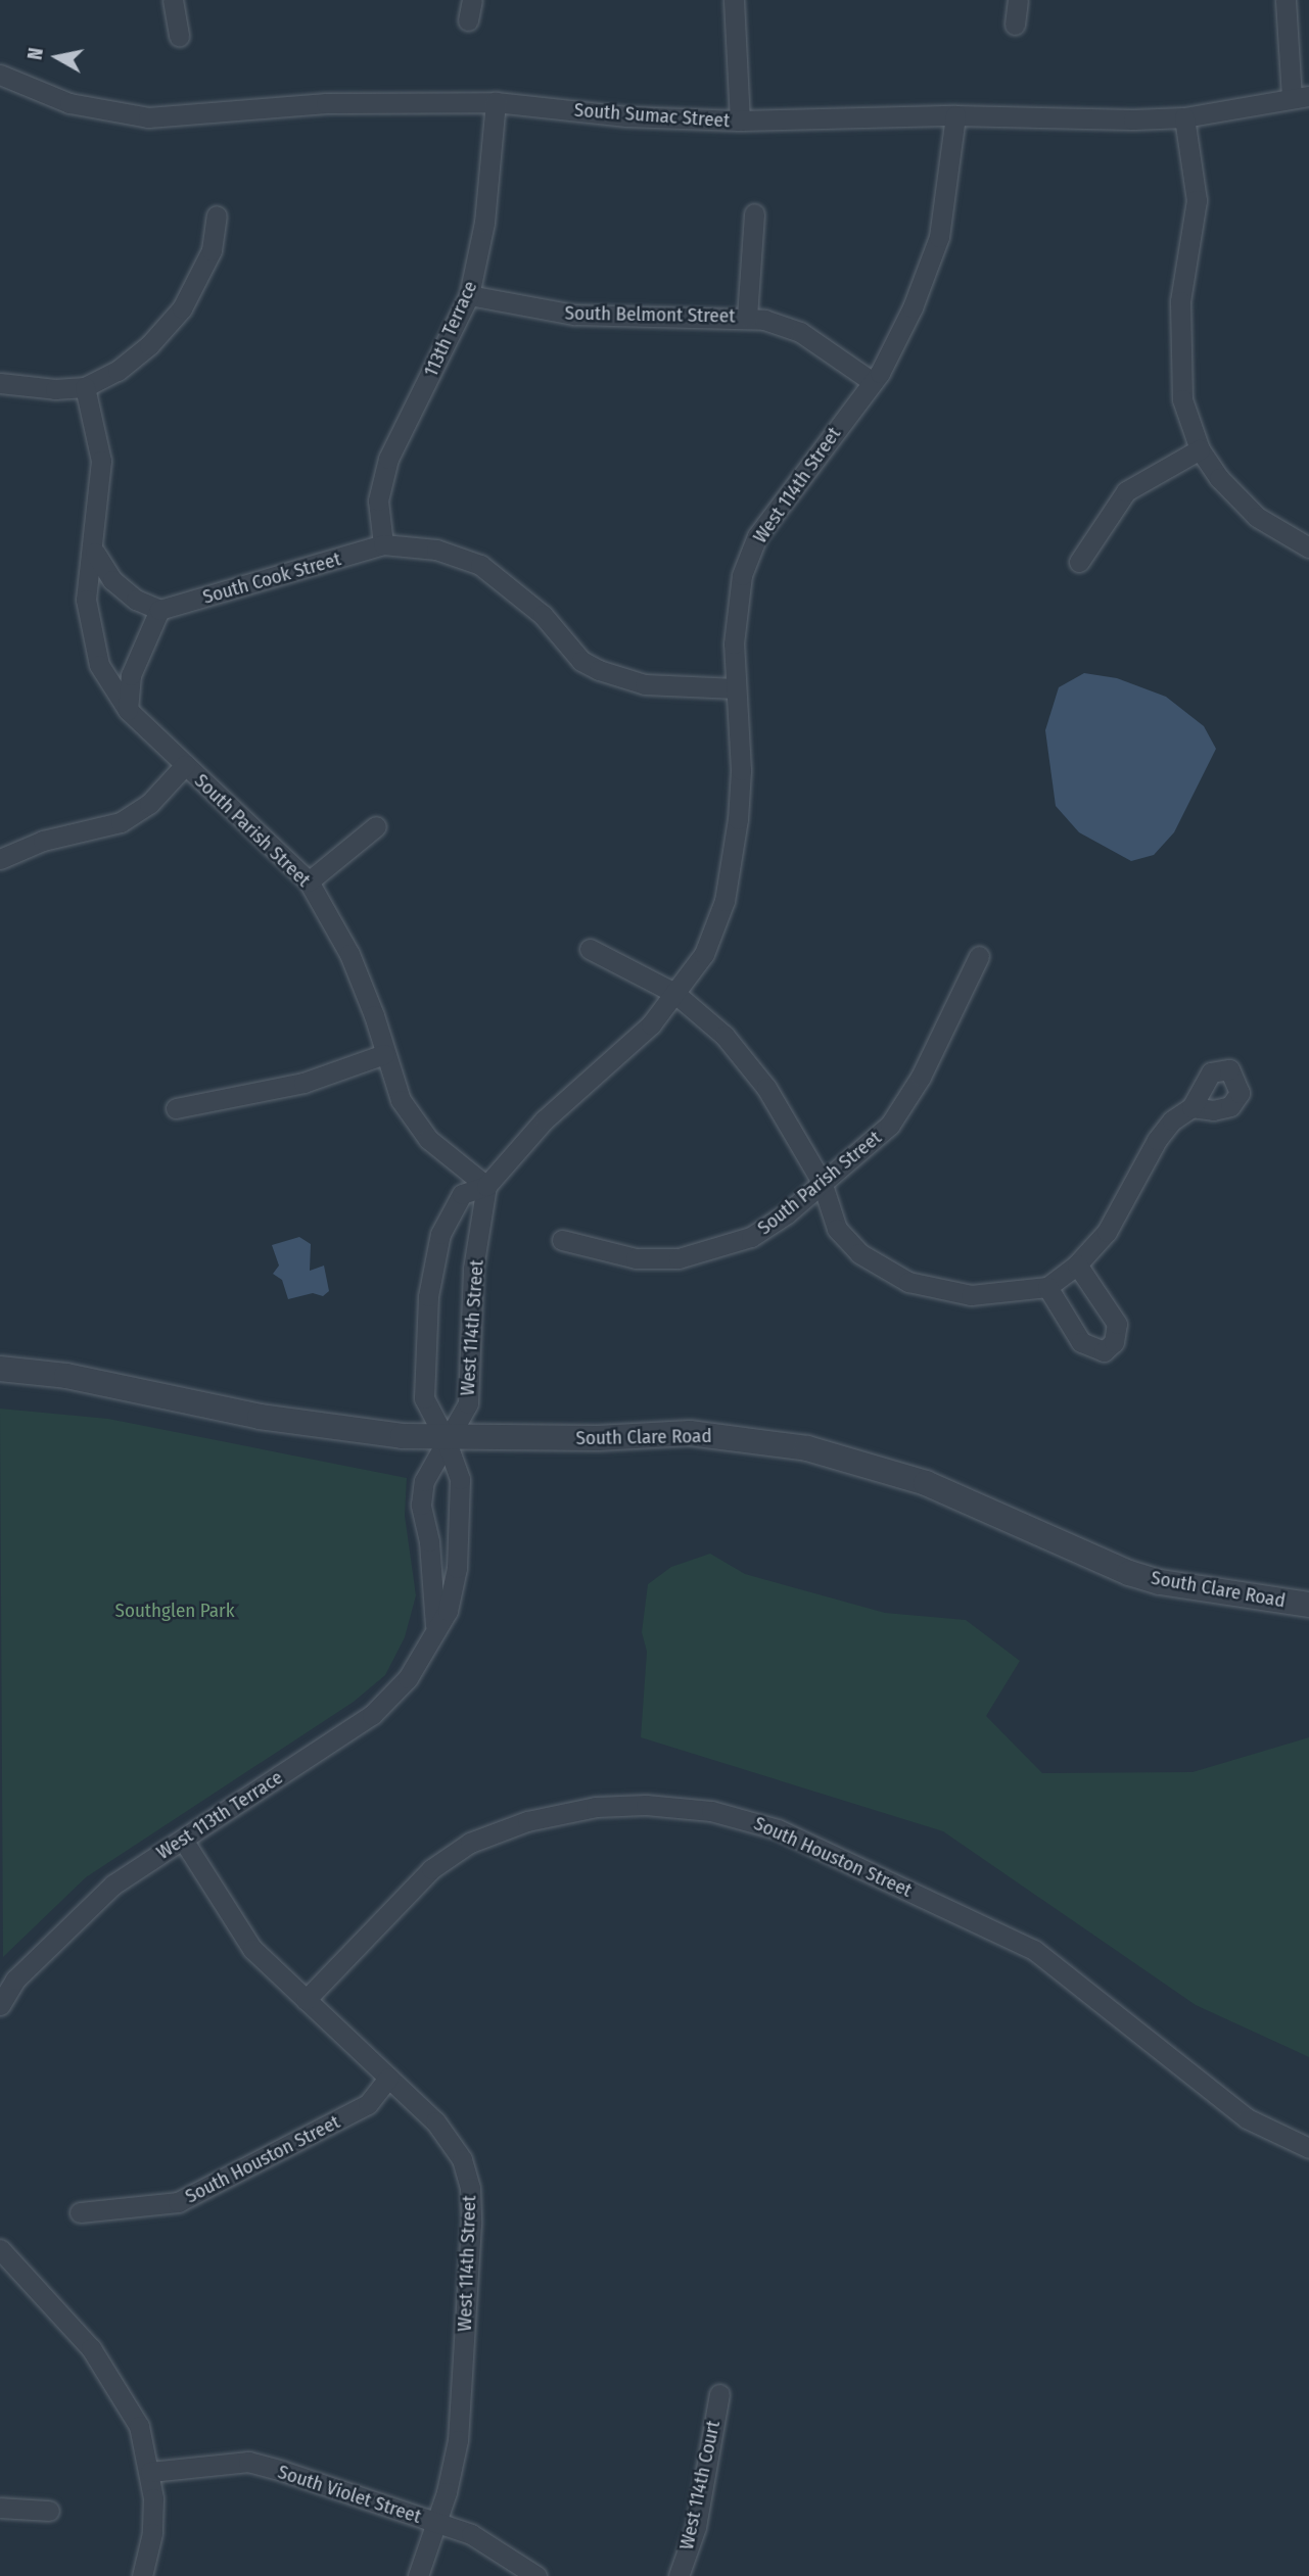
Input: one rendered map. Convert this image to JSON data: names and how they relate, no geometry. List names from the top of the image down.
{
  "streets": {
    "street": [
      "South Sumac Street",
      "South Belmont Street",
      "113th Terrace",
      "West 114th Street",
      "South Cook Street",
      "South Parish Street",
      "South Clare Road",
      "West 113th Terrace",
      "South Houston Street",
      "West 114th Court",
      "South Violet Street"
    ]
  },
  "crossings": [
    ["South Sumac Street", "113th Terrace"],
    ["South Sumac Street", "West 114th Street"],
    ["South Belmont Street", "113th Terrace"],
    ["South Belmont Street", "West 114th Street"],
    ["113th Terrace", "South Cook Street"],
    ["West 114th Street", "South Cook Street"],
    ["West 114th Street", "South Parish Street"],
    ["West 114th Street", "South Clare Road"],
    ["West 114th Street", "West 113th Terrace"],
    ["West 114th Street", "South Houston Street"],
    ["West 114th Street", "South Violet Street"],
    ["South Clare Road", "West 113th Terrace"]
  ],
  "parks": ["Southglen Park"],
  "north": "left"
}
